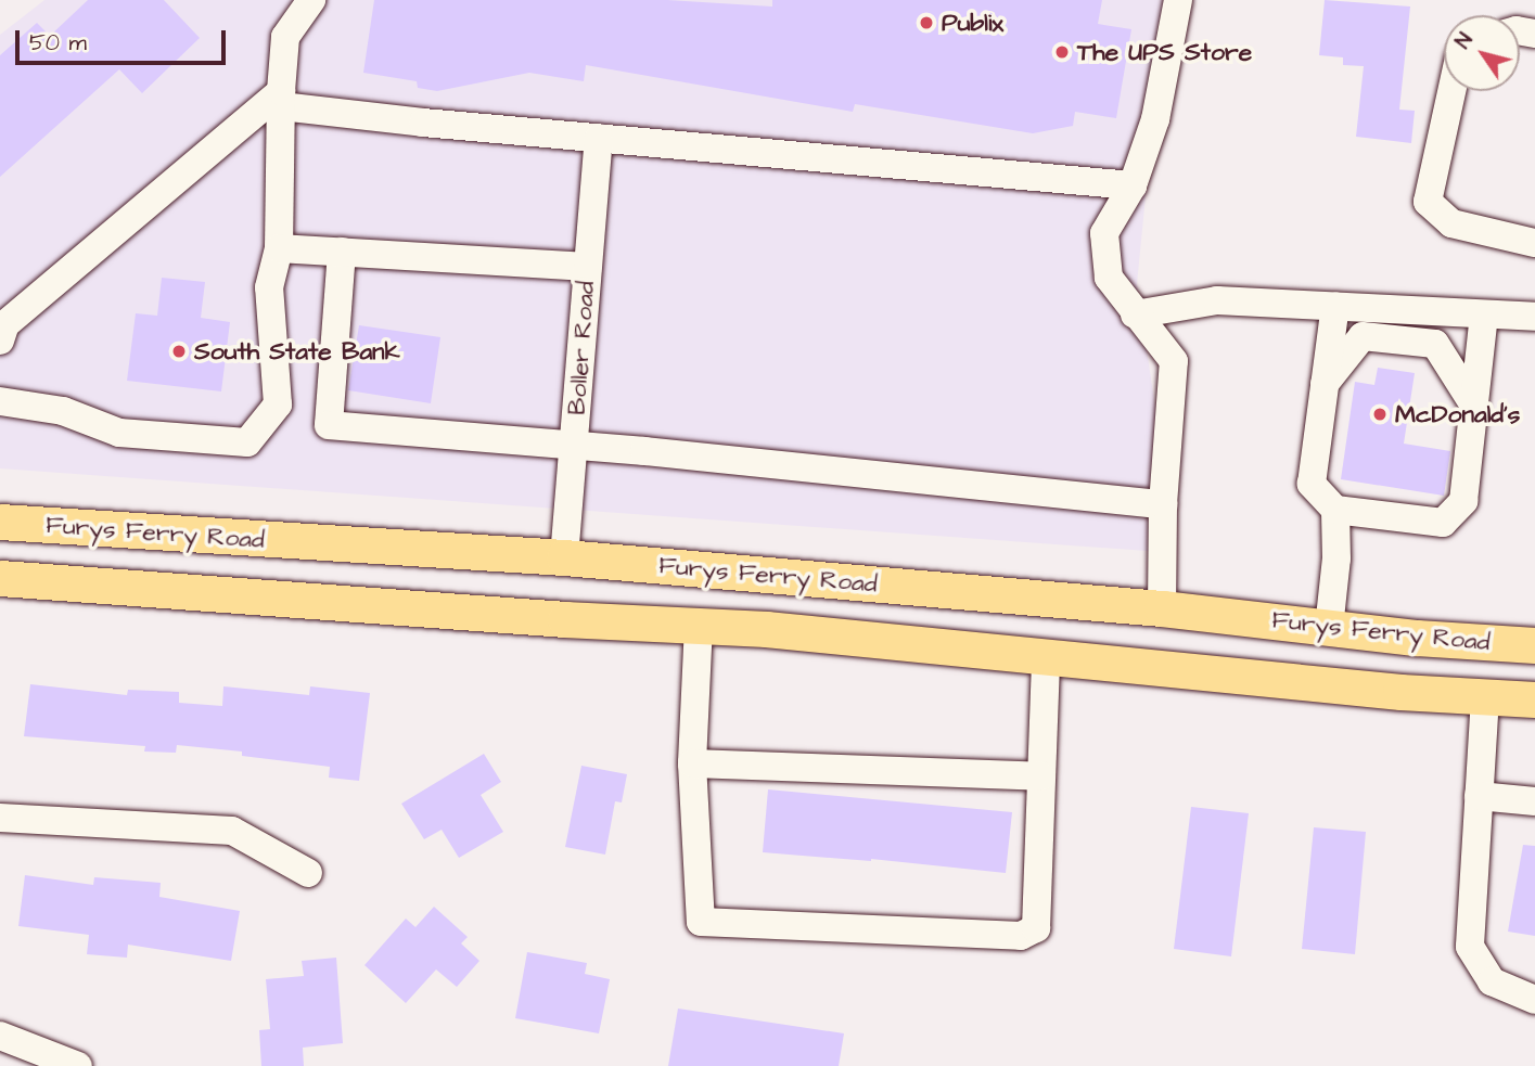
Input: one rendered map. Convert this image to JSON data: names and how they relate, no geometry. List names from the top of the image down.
{
  "streets": {
    "main road": ["Furys Ferry Road"],
    "street": ["Boller Road"]
  },
  "crossings": [
    ["Boller Road", "Furys Ferry Road"]
  ],
  "places": [
    "Publix",
    "The UPS Store",
    "South State Bank",
    "McDonald's"
  ],
  "scale_bar": "50 m",
  "north": "top left"
}
